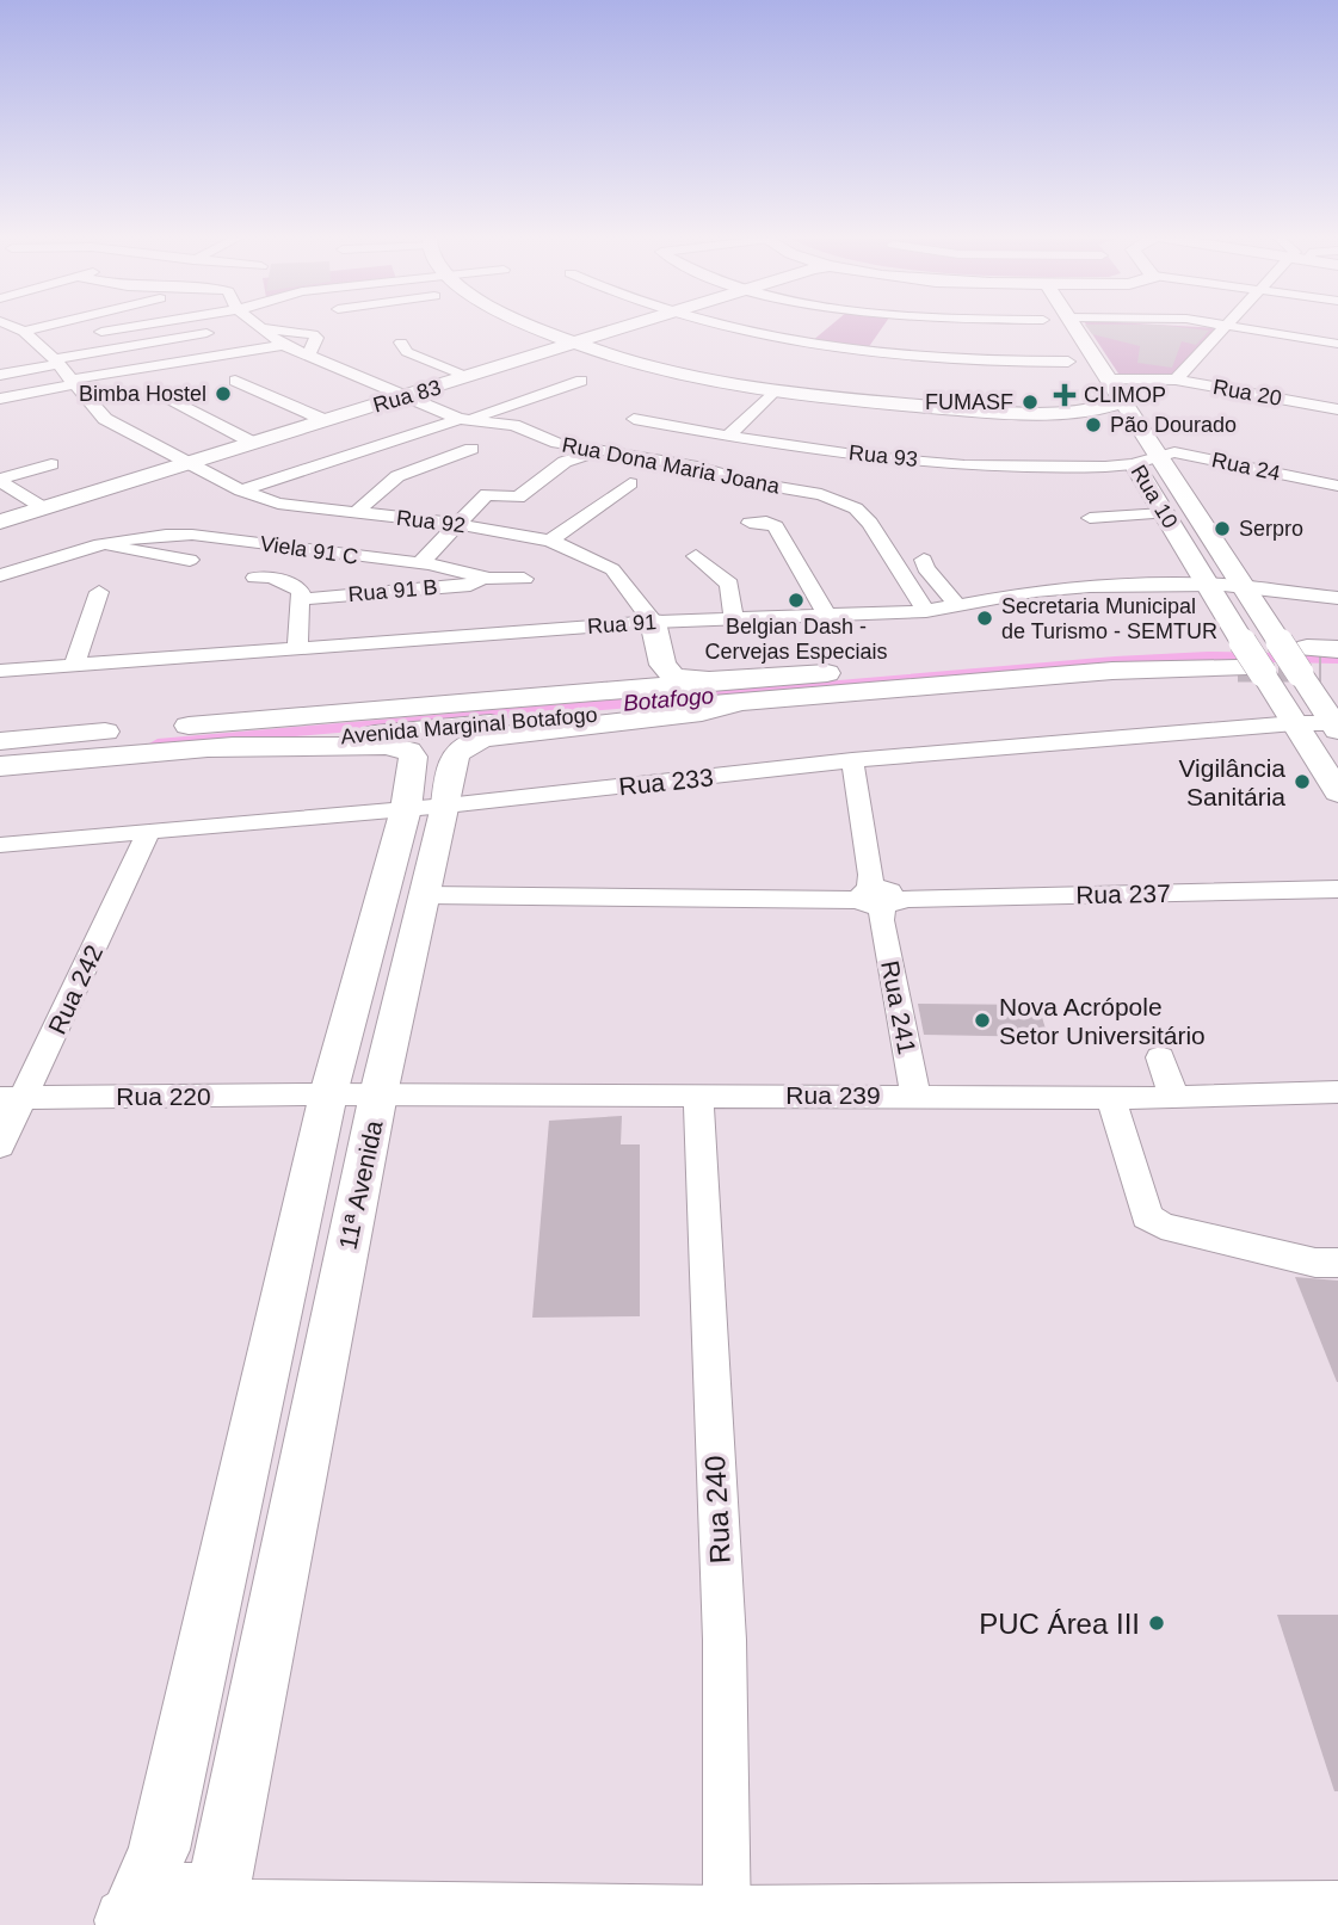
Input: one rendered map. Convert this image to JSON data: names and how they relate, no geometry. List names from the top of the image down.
{
  "streets": {
    "main road": [
      "Rua 83",
      "Rua 10",
      "Avenida Marginal Botafogo",
      "11ª Avenida"
    ],
    "street": [
      "Rua 20",
      "Rua 93",
      "Rua Dona Maria Joana",
      "Rua 24",
      "Rua 92",
      "Viela 91 C",
      "Rua 91 B",
      "Rua 91",
      "Rua 233",
      "Rua 237",
      "Rua 242",
      "Rua 241",
      "Rua 239",
      "Rua 220",
      "Rua 240"
    ]
  },
  "crossings": [
    ["Rua 20", "Rua 10"],
    ["Rua 83", "Rua Dona Maria Joana"],
    ["Rua 83", "Rua 92"],
    ["Rua 93", "Rua 24"],
    ["Rua 93", "Rua 10"],
    ["Rua Dona Maria Joana", "Rua 91"],
    ["Rua 24", "Rua 10"],
    ["Rua 10", "Rua 91"],
    ["Rua 10", "Avenida Marginal Botafogo"],
    ["Rua 10", "Rua 233"],
    ["Rua 92", "Rua 91"],
    ["Viela 91 C", "Rua 91 B"],
    ["Avenida Marginal Botafogo", "11ª Avenida"],
    ["Rua 233", "Rua 242"],
    ["Rua 233", "Rua 241"],
    ["Rua 233", "11ª Avenida"],
    ["Rua 237", "Rua 241"],
    ["Rua 237", "11ª Avenida"],
    ["Rua 242", "Rua 220"],
    ["Rua 241", "Rua 239"],
    ["Rua 239", "Rua 220"],
    ["Rua 239", "11ª Avenida"],
    ["Rua 239", "Rua 240"],
    ["Rua 220", "11ª Avenida"]
  ],
  "water": ["Botafogo"],
  "places": {
    "other": [
      "Bimba Hostel",
      "FUMASF",
      "Pão Dourado",
      "Serpro",
      "Belgian Dash - Cervejas Especiais",
      "Secretaria Municipal de Turismo - SEMTUR",
      "Vigilância Sanitária",
      "Nova Acrópole Setor Universitário",
      "PUC Área III"
    ],
    "health": ["CLIMOP"]
  }
}
